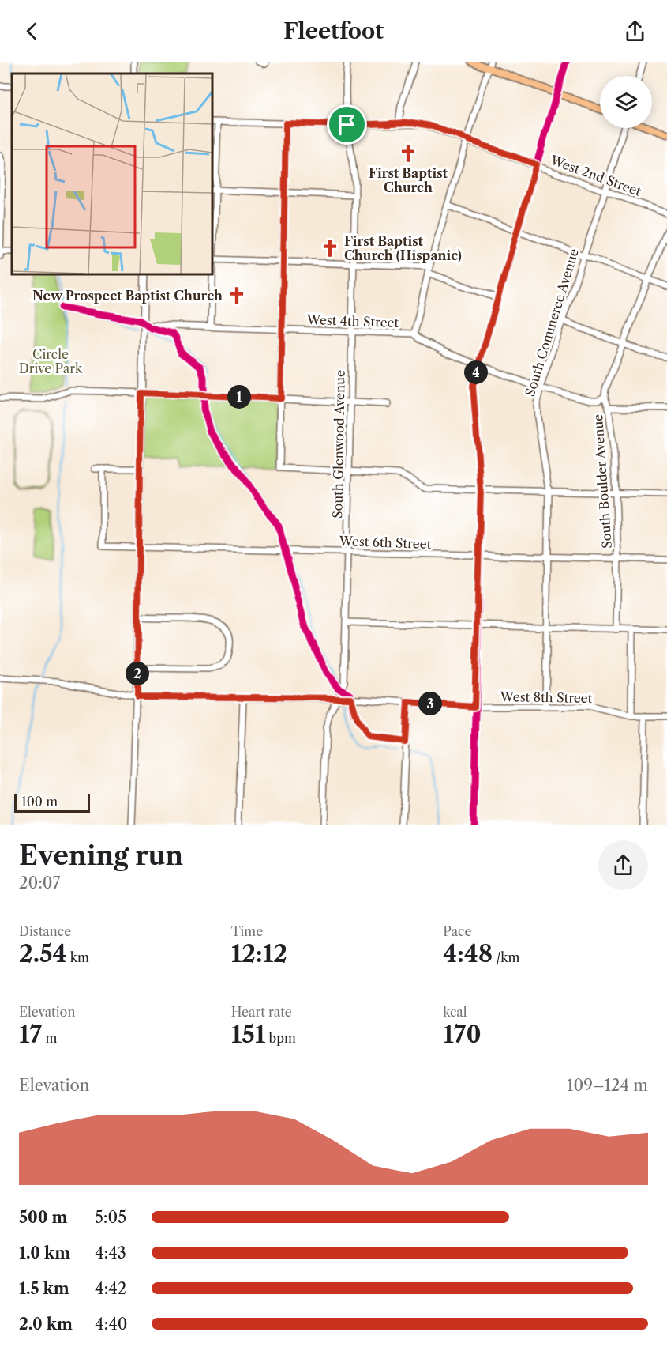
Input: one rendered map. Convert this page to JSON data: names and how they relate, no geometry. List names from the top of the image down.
{
  "streets": {
    "street": [
      "West 2nd Street",
      "West 4th Street",
      "South Commerce Avenue",
      "South Glenwood Avenue",
      "South Boulder Avenue",
      "West 6th Street",
      "West 8th Street"
    ]
  },
  "crossings": [
    ["West 2nd Street", "South Commerce Avenue"],
    ["West 2nd Street", "South Glenwood Avenue"],
    ["West 4th Street", "South Commerce Avenue"],
    ["West 4th Street", "South Glenwood Avenue"],
    ["West 4th Street", "South Boulder Avenue"],
    ["South Commerce Avenue", "West 6th Street"],
    ["South Commerce Avenue", "West 8th Street"],
    ["South Glenwood Avenue", "West 6th Street"],
    ["South Glenwood Avenue", "West 8th Street"],
    ["South Boulder Avenue", "West 6th Street"]
  ],
  "parks": ["Circle Drive Park"],
  "places": {
    "church": ["First Baptist Church", "First Baptist Church (Hispanic)", "New Prospect Baptist Church"]
  },
  "scale_bar": "100 m",
  "page": {
    "header": "Fleetfoot",
    "pins": [
      "4",
      "1",
      "2",
      "3"
    ],
    "scale": "100 m",
    "heading": ["Evening run", "20:07"],
    "stats": [
      ["Distance", "2.54 km"],
      ["Time", "12:12"],
      ["Pace", "4:48 /km"],
      ["Elevation", "17 m"],
      ["Heart rate", "151 bpm"],
      ["kcal", "170"]
    ],
    "chart": ["Elevation", "109–124 m"],
    "list": [
      {
        "name": "500 m",
        "note": "5:05"
      },
      {
        "name": "1.0 km",
        "note": "4:43"
      },
      {
        "name": "1.5 km",
        "note": "4:42"
      },
      {
        "name": "2.0 km",
        "note": "4:40"
      }
    ]
  }
}
